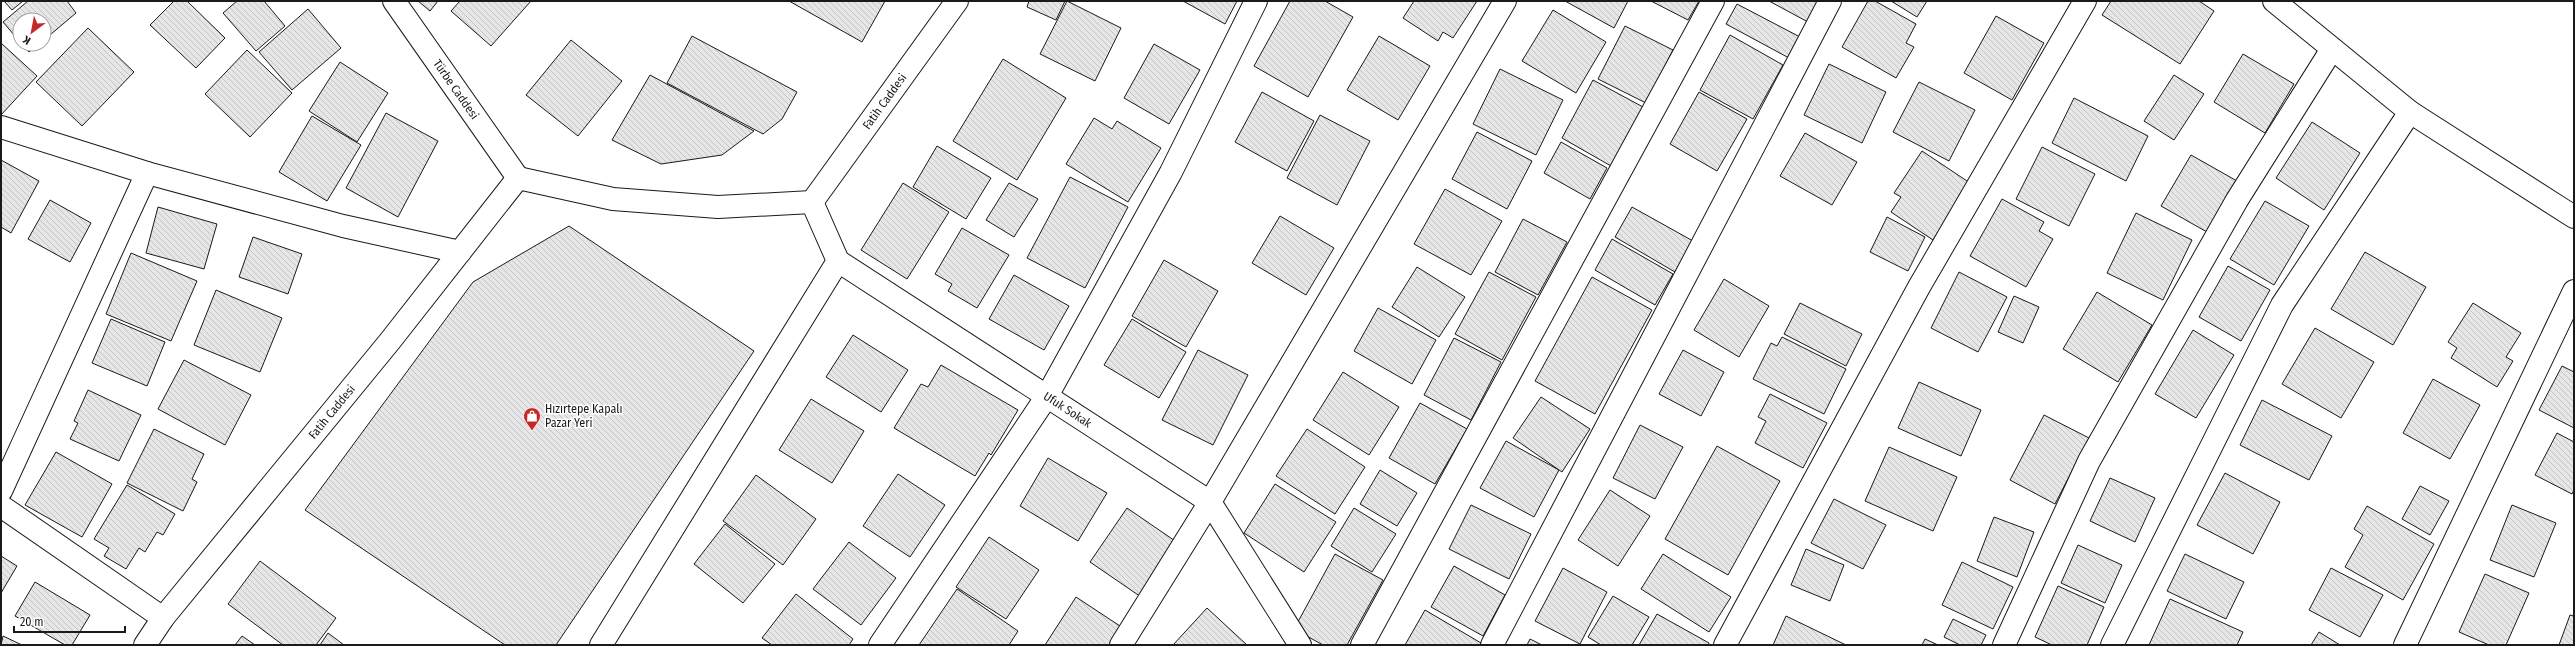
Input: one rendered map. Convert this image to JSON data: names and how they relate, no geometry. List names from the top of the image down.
{
  "streets": {
    "street": ["Türbe Caddesi", "Fatih Caddesi", "Ufuk Sokak"]
  },
  "crossings": [
    ["Türbe Caddesi", "Fatih Caddesi"]
  ],
  "places": {
    "shop": ["Hızırtepe Kapalı Pazar Yeri"]
  },
  "scale_bar": "20 m",
  "north": "bottom left"
}
